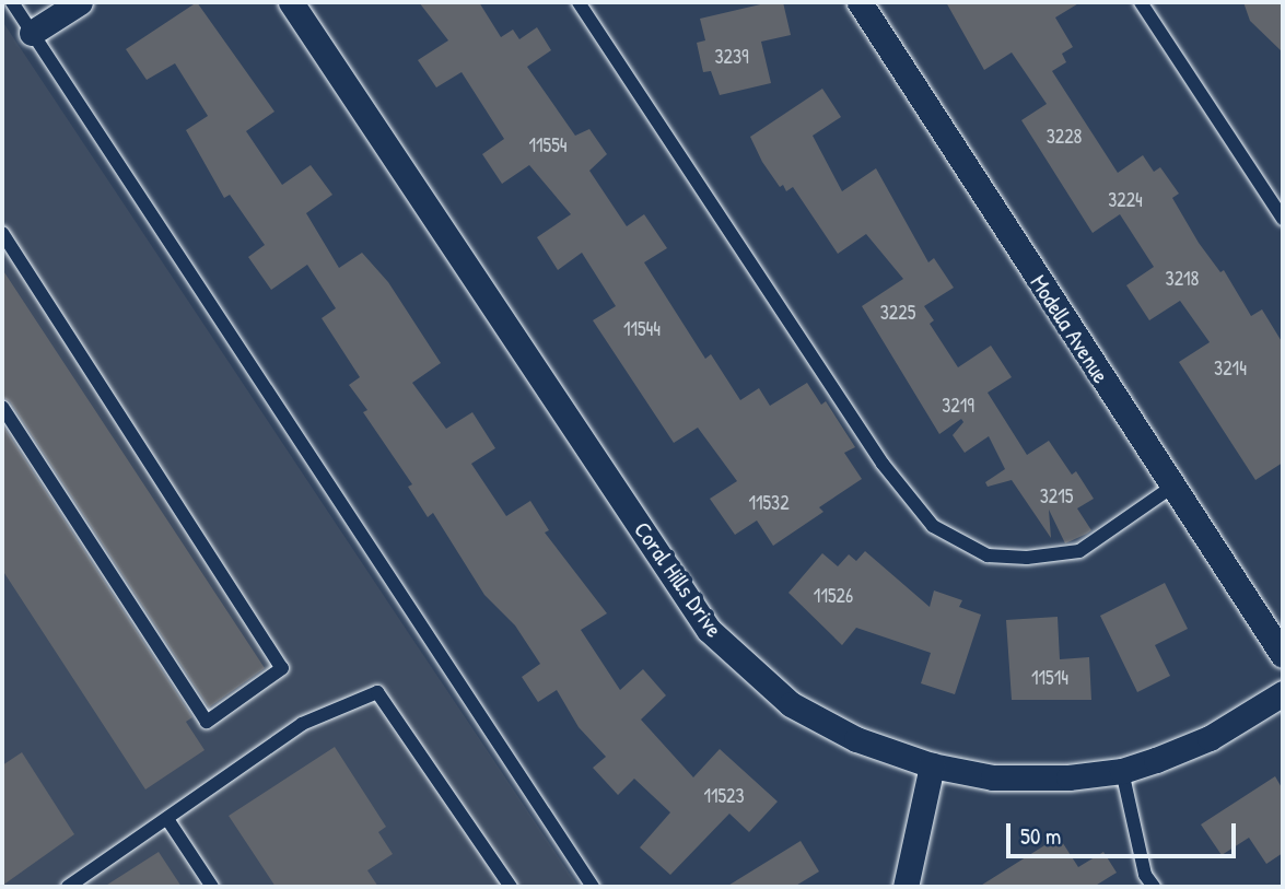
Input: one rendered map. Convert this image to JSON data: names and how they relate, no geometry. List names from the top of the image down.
{
  "streets": {
    "street": ["Modella Avenue", "Coral Hills Drive"]
  },
  "house_numbers": [
    "3239",
    "3228",
    "11554",
    "3224",
    "3218",
    "3225",
    "11544",
    "3214",
    "3219",
    "3215",
    "11532",
    "11526",
    "11514",
    "11523"
  ],
  "scale_bar": "50 m"
}
